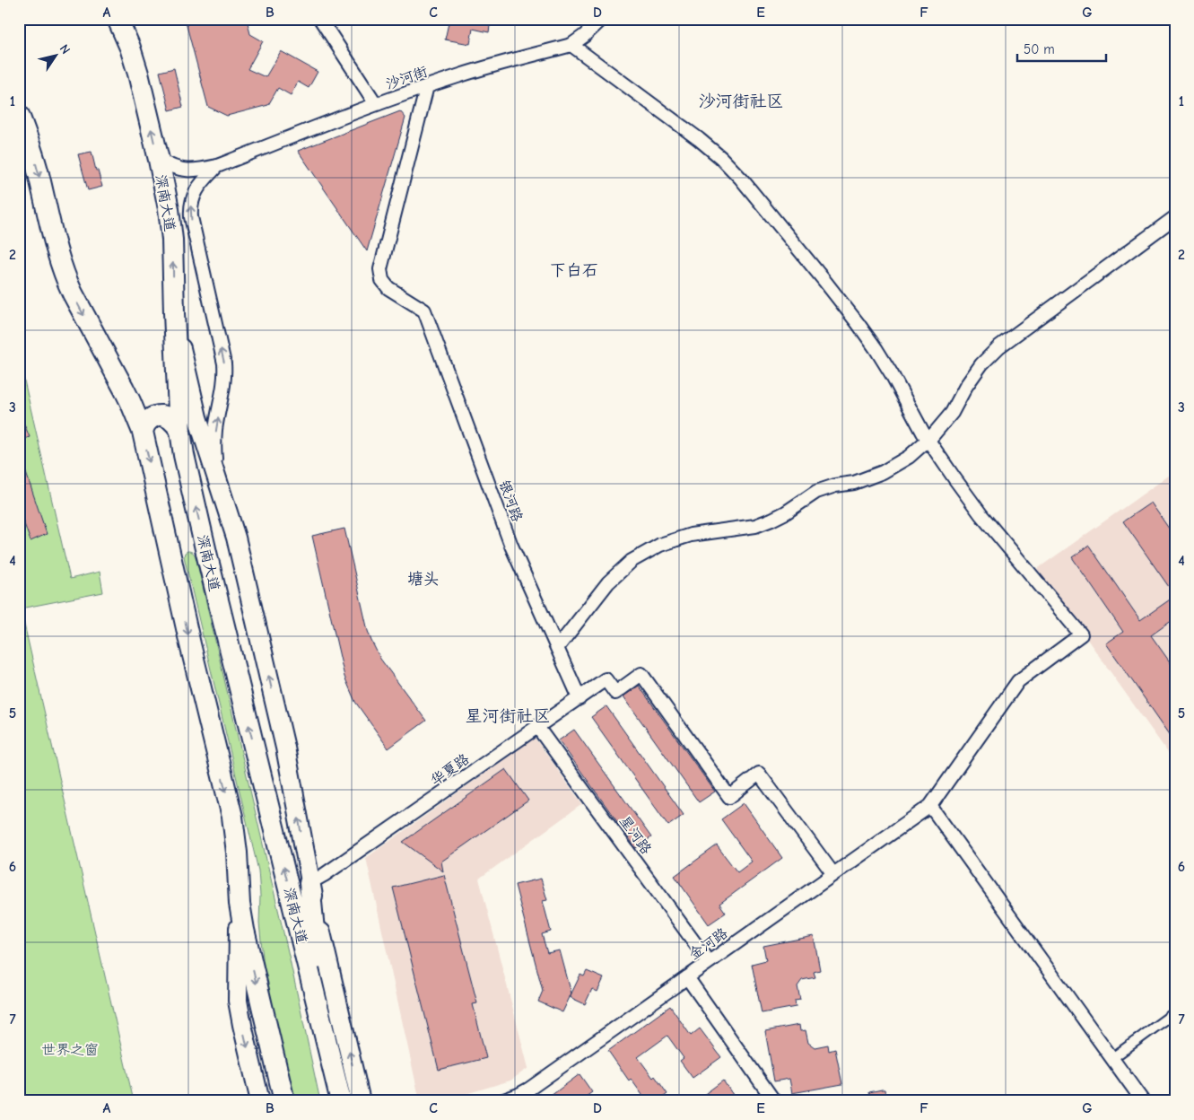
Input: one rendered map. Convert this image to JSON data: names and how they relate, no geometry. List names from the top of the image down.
{
  "streets": {
    "main road": ["深南大道"],
    "street": [
      "沙河街",
      "银河路",
      "华夏路",
      "星河路",
      "金河路"
    ]
  },
  "crossings": [
    ["沙河街", "深南大道"],
    ["沙河街", "银河路"],
    ["银河路", "华夏路"],
    ["华夏路", "星河路"],
    ["华夏路", "金河路"],
    ["星河路", "金河路"]
  ],
  "districts": [
    "沙河街社区",
    "下白石",
    "塘头",
    "星河街社区"
  ],
  "parks": ["世界之窗"],
  "scale_bar": "50 m",
  "north": "top right",
  "grid": {
    "columns": [
      "A",
      "B",
      "C",
      "D",
      "E",
      "F",
      "G"
    ],
    "rows": [
      "1",
      "2",
      "3",
      "4",
      "5",
      "6",
      "7"
    ]
  }
}
